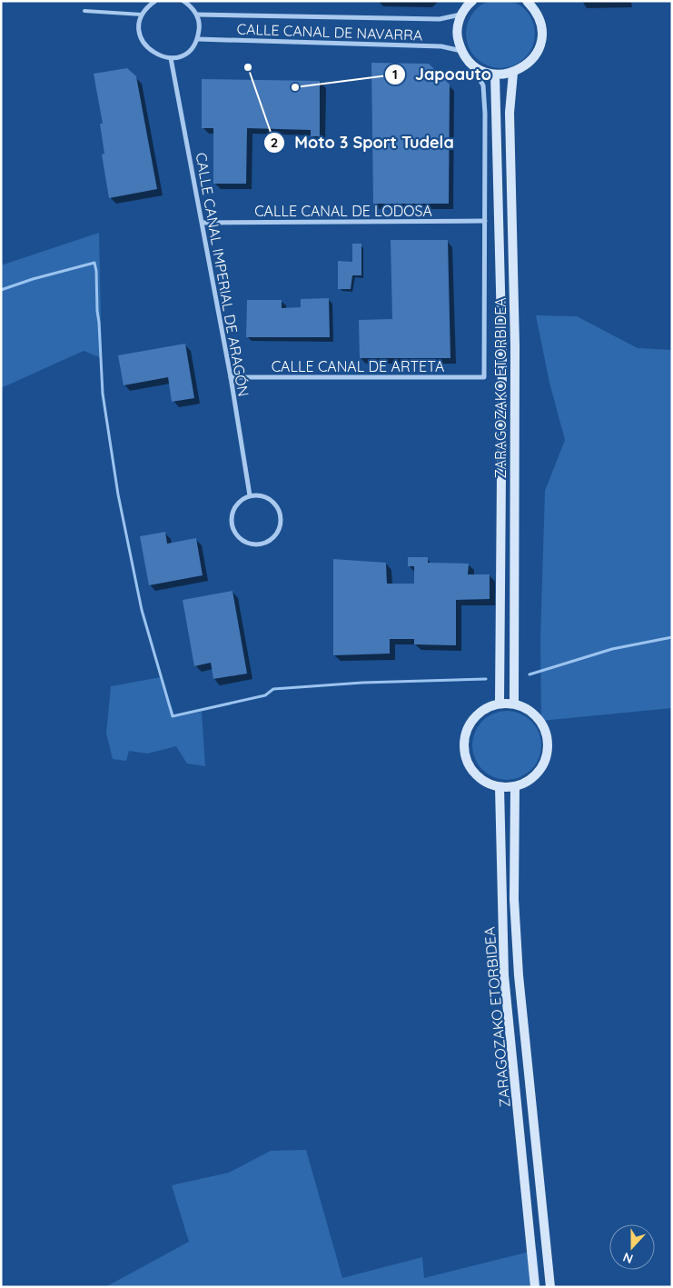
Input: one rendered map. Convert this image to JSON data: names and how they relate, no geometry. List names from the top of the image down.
{
  "streets": {
    "main road": ["ZARAGOZAKO ETORBIDEA"],
    "street": [
      "CALLE CANAL DE NAVARRA",
      "CALLE CANAL DE LODOSA",
      "CALLE CANAL IMPERIAL DE ARAGÓN",
      "CALLE CANAL DE ARTETA"
    ]
  },
  "crossings": [
    ["CALLE CANAL DE LODOSA", "CALLE CANAL IMPERIAL DE ARAGÓN"],
    ["CALLE CANAL DE LODOSA", "CALLE CANAL DE ARTETA"],
    ["CALLE CANAL IMPERIAL DE ARAGÓN", "CALLE CANAL DE ARTETA"]
  ],
  "places": ["Moto 3 Sport Tudela", "Japoauto"],
  "north": "bottom"
}
